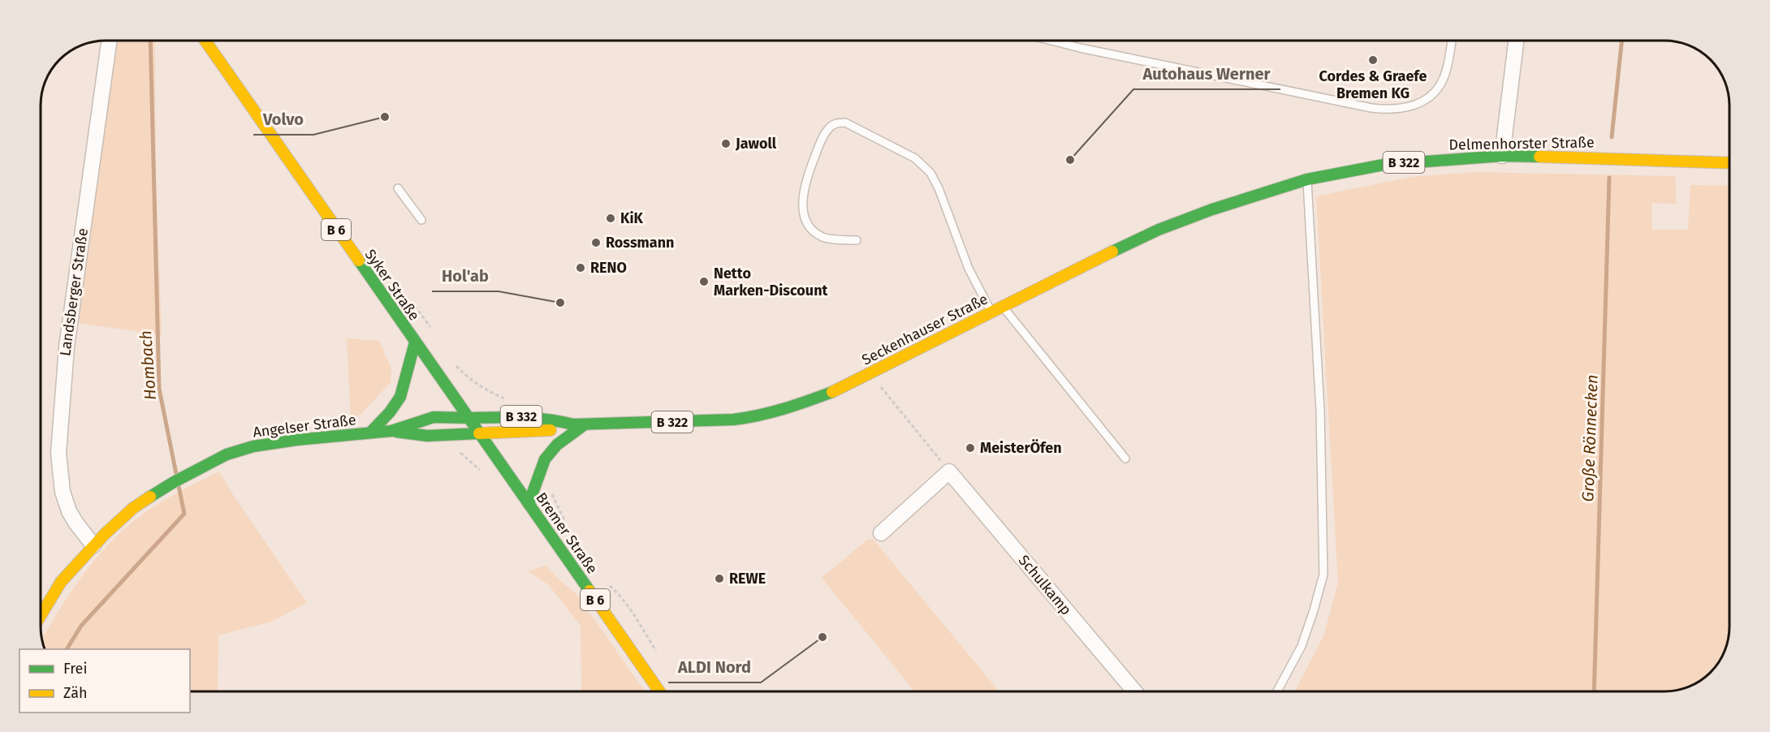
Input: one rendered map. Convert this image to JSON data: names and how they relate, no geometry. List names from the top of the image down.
{
  "streets": {
    "main road": [
      "Delmenhorster Straße",
      "B 322",
      "B 6",
      "Syker Straße",
      "Seckenhauser Straße",
      "B 332",
      "Angelser Straße",
      "Bremer Straße"
    ],
    "street": ["Landsberger Straße", "Schulkamp"]
  },
  "crossings": [
    ["Delmenhorster Straße", "Seckenhauser Straße"],
    ["B 322", "Syker Straße"],
    ["B 322", "Seckenhauser Straße"],
    ["B 322", "B 332"],
    ["B 322", "Angelser Straße"],
    ["B 322", "Bremer Straße"],
    ["Syker Straße", "B 332"],
    ["Syker Straße", "Angelser Straße"],
    ["Syker Straße", "Bremer Straße"],
    ["Landsberger Straße", "Angelser Straße"],
    ["Seckenhauser Straße", "B 332"],
    ["B 332", "Angelser Straße"],
    ["Angelser Straße", "Bremer Straße"]
  ],
  "water": ["Hombach", "Große Rönnecken"],
  "places": [
    "Cordes & Graefe Bremen KG",
    "Volvo",
    "Jawoll",
    "Autohaus Werner",
    "KiK",
    "Rossmann",
    "RENO",
    "Netto Marken-Discount",
    "Hol'ab",
    "MeisterÖfen",
    "REWE",
    "ALDI Nord"
  ],
  "legend": ["Frei", "Zäh"]
}
